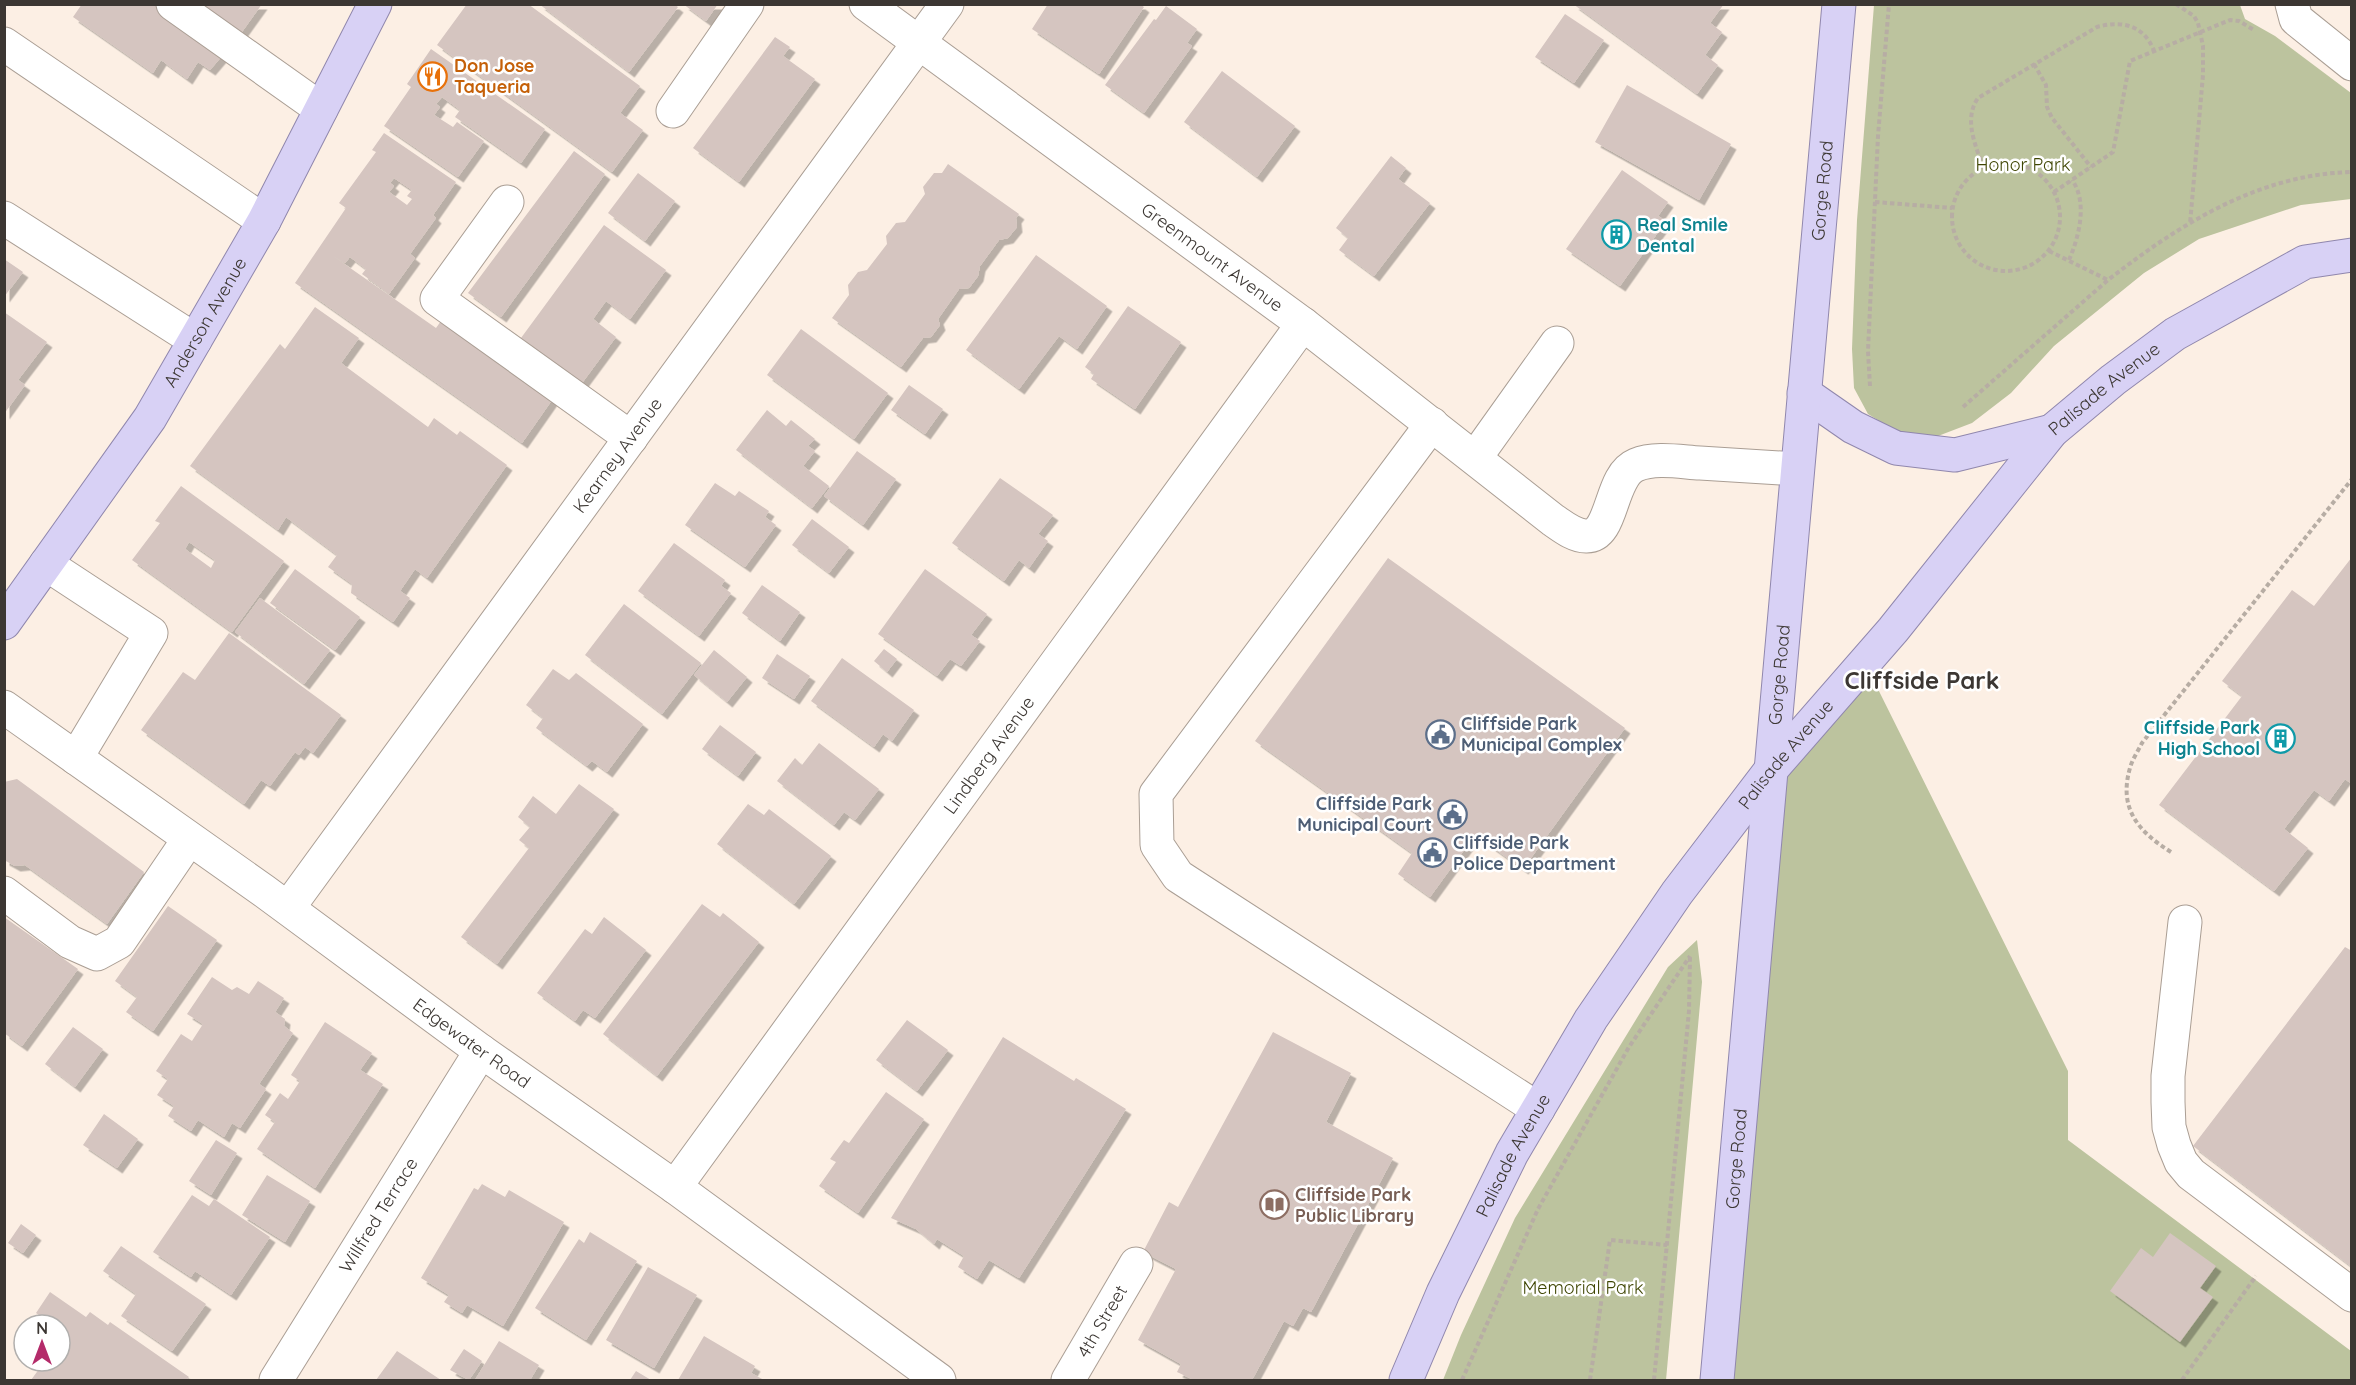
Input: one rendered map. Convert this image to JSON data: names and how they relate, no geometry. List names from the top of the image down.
{
  "streets": {
    "main road": ["Gorge Road", "Anderson Avenue", "Palisade Avenue"],
    "street": [
      "Greenmount Avenue",
      "Kearney Avenue",
      "Lindberg Avenue",
      "Edgewater Road",
      "Willfred Terrace",
      "4th Street"
    ]
  },
  "crossings": [
    ["Gorge Road", "Greenmount Avenue"],
    ["Gorge Road", "Palisade Avenue"],
    ["Greenmount Avenue", "Kearney Avenue"],
    ["Greenmount Avenue", "Lindberg Avenue"],
    ["Kearney Avenue", "Edgewater Road"],
    ["Lindberg Avenue", "Edgewater Road"],
    ["Edgewater Road", "Willfred Terrace"]
  ],
  "districts": ["Cliffside Park"],
  "parks": ["Honor Park", "Memorial Park"],
  "places": {
    "restaurant": ["Don Jose Taqueria"],
    "building": ["Real Smile Dental", "Cliffside Park High School"],
    "public building": ["Cliffside Park Municipal Complex", "Cliffside Park Municipal Court", "Cliffside Park Police Department"],
    "library": ["Cliffside Park Public Library"]
  },
  "north": "top"
}
